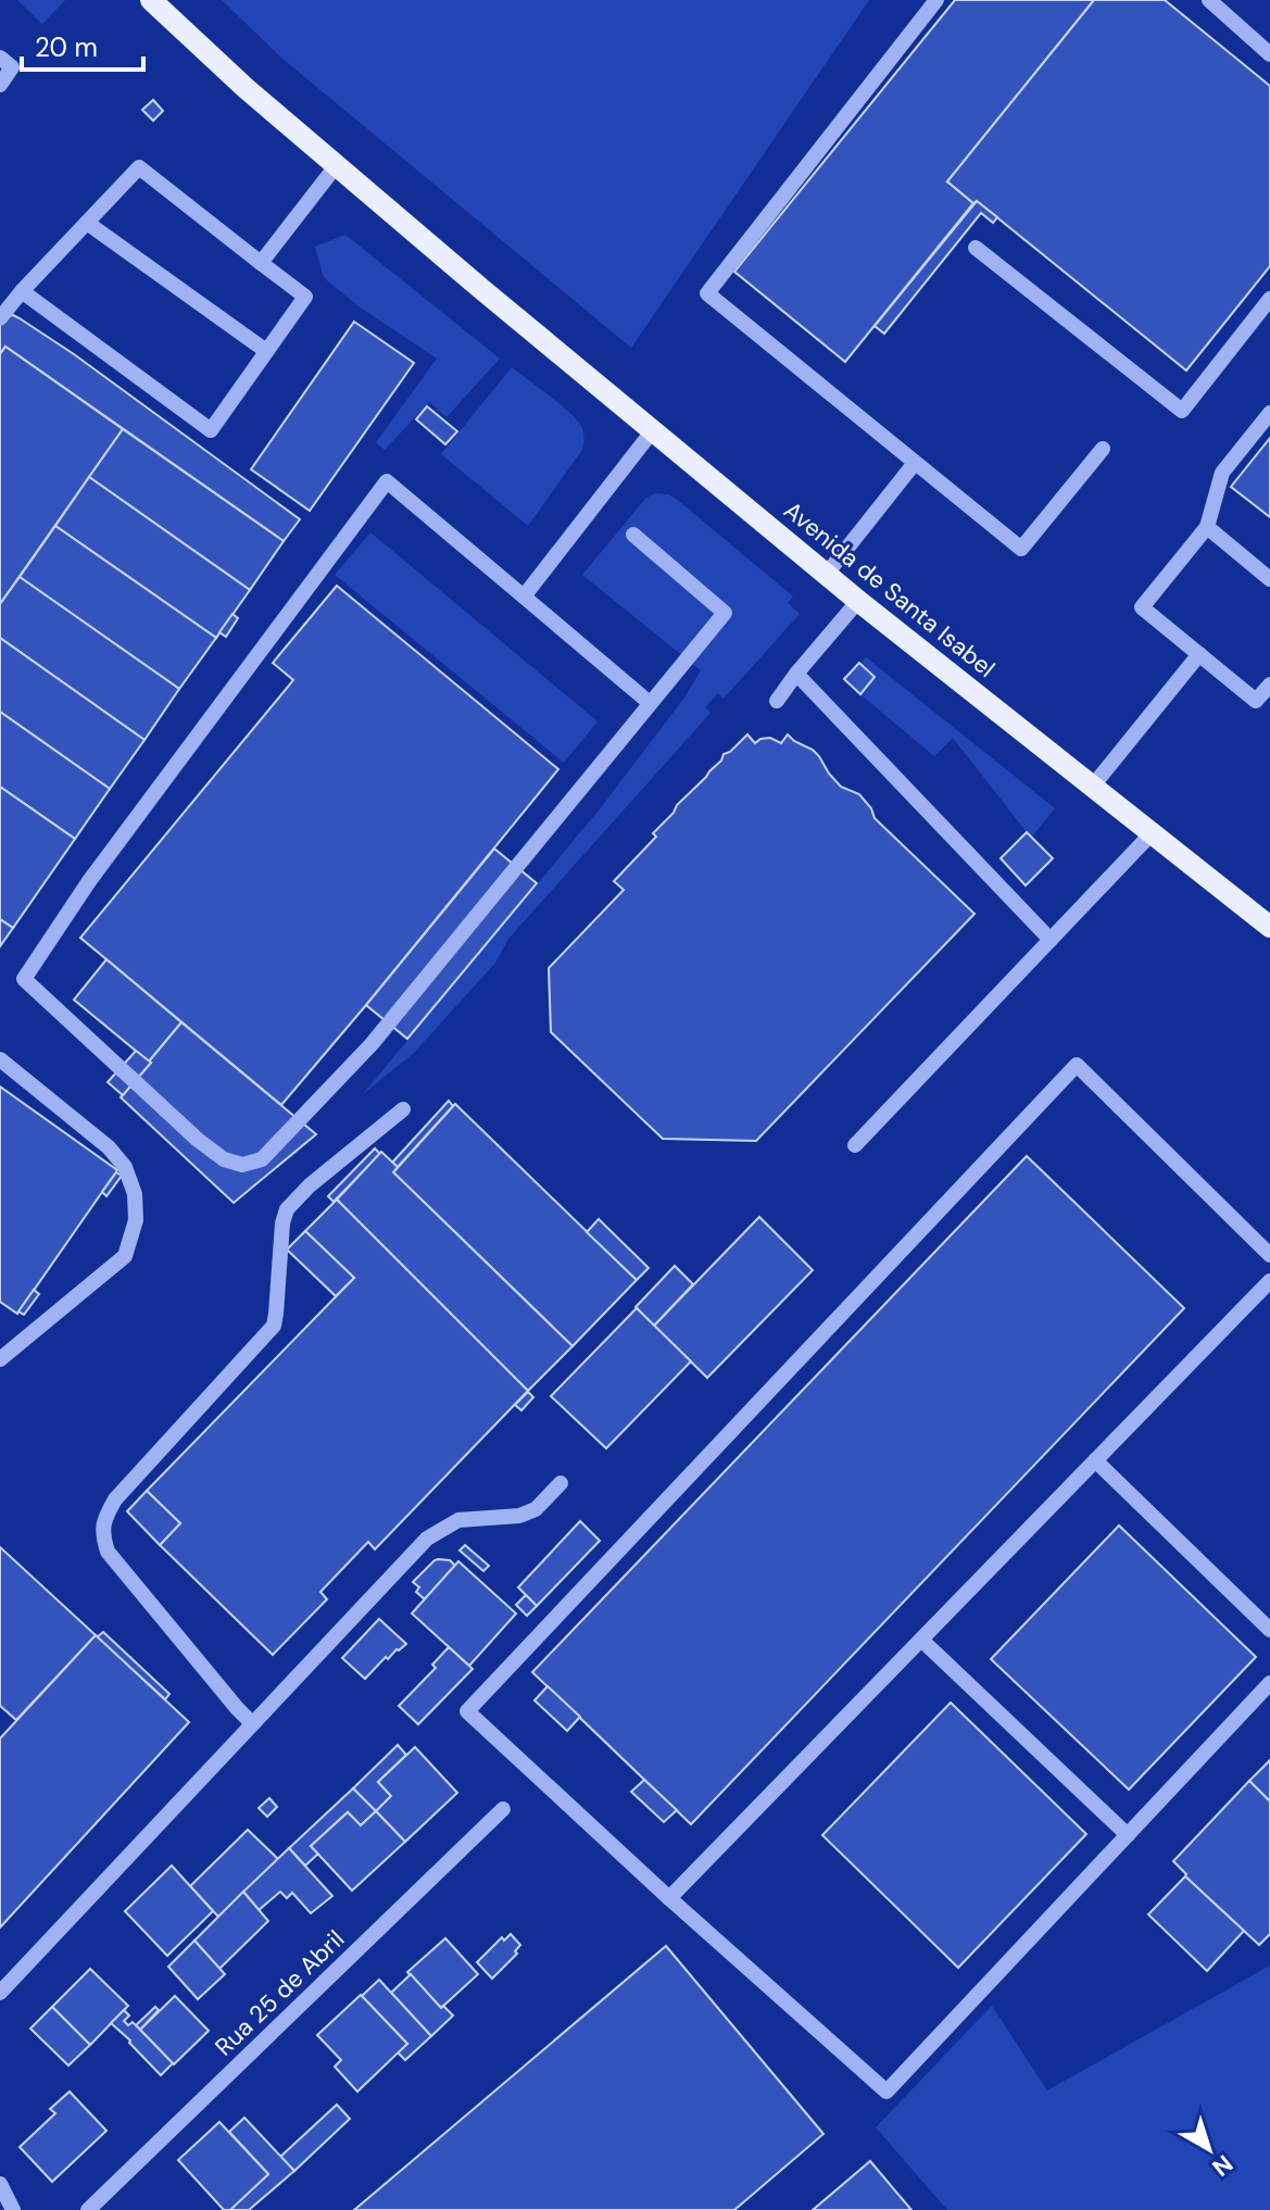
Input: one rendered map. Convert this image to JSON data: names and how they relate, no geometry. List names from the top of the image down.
{
  "streets": {
    "main road": ["Avenida de Santa Isabel"],
    "street": ["Rua 25 de Abril"]
  },
  "scale_bar": "20 m",
  "north": "bottom right"
}
